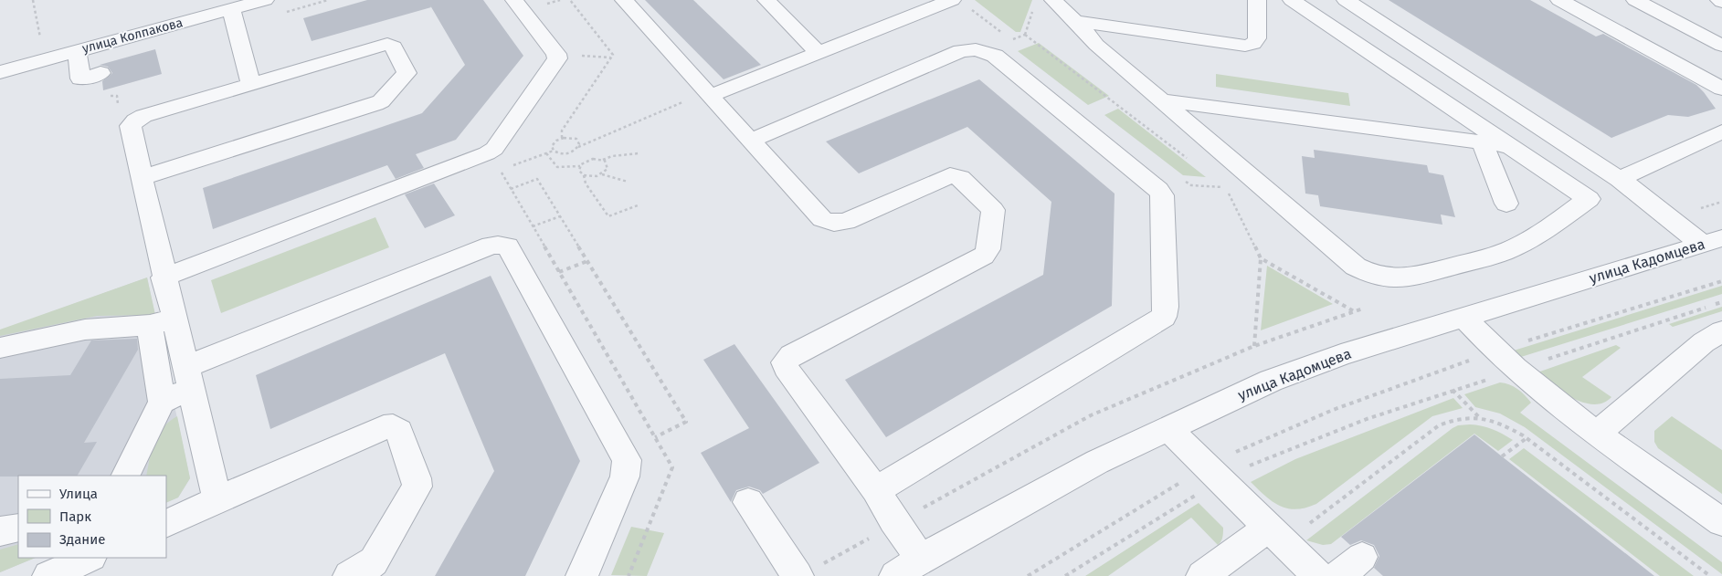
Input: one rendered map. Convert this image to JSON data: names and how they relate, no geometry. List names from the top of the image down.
{
  "streets": {
    "street": ["улица Колпакова", "улица Кадомцева"]
  },
  "legend": ["Улица", "Парк", "Здание"]
}
